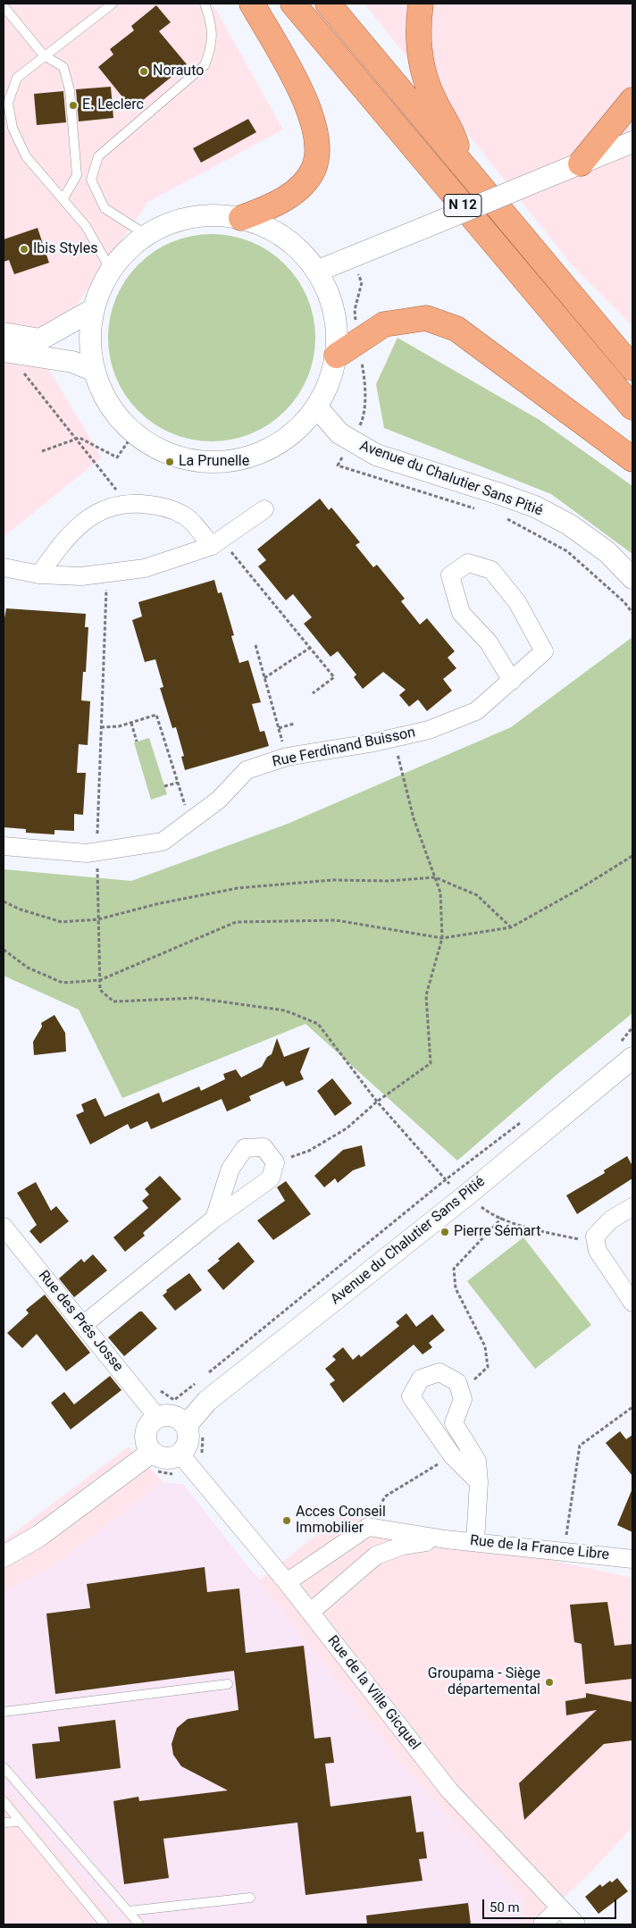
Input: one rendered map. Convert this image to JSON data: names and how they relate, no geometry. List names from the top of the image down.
{
  "streets": {
    "highway": ["N 12"],
    "street": [
      "Avenue du Chalutier Sans Pitié",
      "Rue Ferdinand Buisson",
      "Rue des Prés Josse",
      "Rue de la France Libre",
      "Rue de la Ville Gicquel"
    ]
  },
  "crossings": [
    ["Avenue du Chalutier Sans Pitié", "Rue des Prés Josse"],
    ["Avenue du Chalutier Sans Pitié", "Rue de la Ville Gicquel"],
    ["Rue des Prés Josse", "Rue de la Ville Gicquel"],
    ["Rue de la France Libre", "Rue de la Ville Gicquel"]
  ],
  "places": [
    "Norauto",
    "E. Leclerc",
    "Ibis Styles",
    "La Prunelle",
    "Pierre Sémart",
    "Acces Conseil Immobilier",
    "Groupama - Siège départemental"
  ],
  "scale_bar": "50 m"
}
